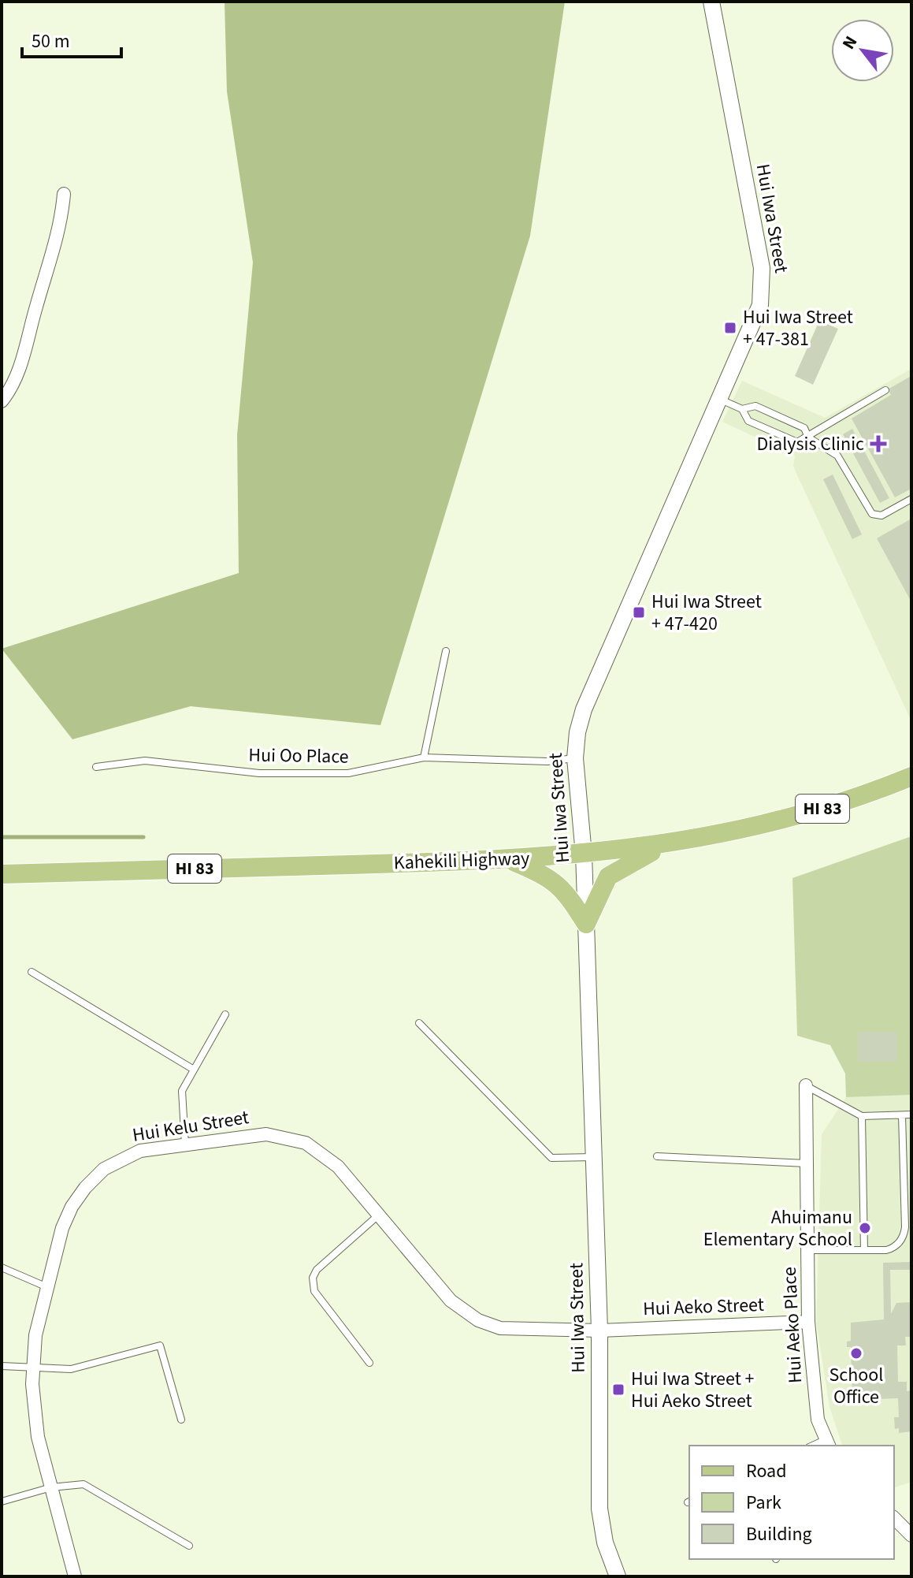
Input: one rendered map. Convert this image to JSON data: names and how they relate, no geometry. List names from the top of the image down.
{
  "streets": {
    "main road": ["HI 83", "Kahekili Highway"],
    "street": [
      "Hui Iwa Street",
      "Hui Kelu Street",
      "Hui Aeko Street",
      "Hui Aeko Place"
    ],
    "lane": ["Hui Oo Place"]
  },
  "crossings": [
    ["Hui Iwa Street", "Hui Oo Place"],
    ["Hui Iwa Street", "Kahekili Highway"],
    ["Hui Iwa Street", "Hui Kelu Street"],
    ["Hui Iwa Street", "Hui Aeko Street"],
    ["Hui Kelu Street", "Hui Aeko Street"],
    ["Hui Aeko Street", "Hui Aeko Place"]
  ],
  "places": {
    "transit": ["Hui Iwa Street + 47-381", "Hui Iwa Street + 47-420", "Hui Iwa Street + Hui Aeko Street"],
    "health": ["Dialysis Clinic"],
    "other": ["Ahuimanu Elementary School", "School Office"]
  },
  "legend": ["Road", "Park", "Building"],
  "scale_bar": "50 m",
  "north": "top left"
}
